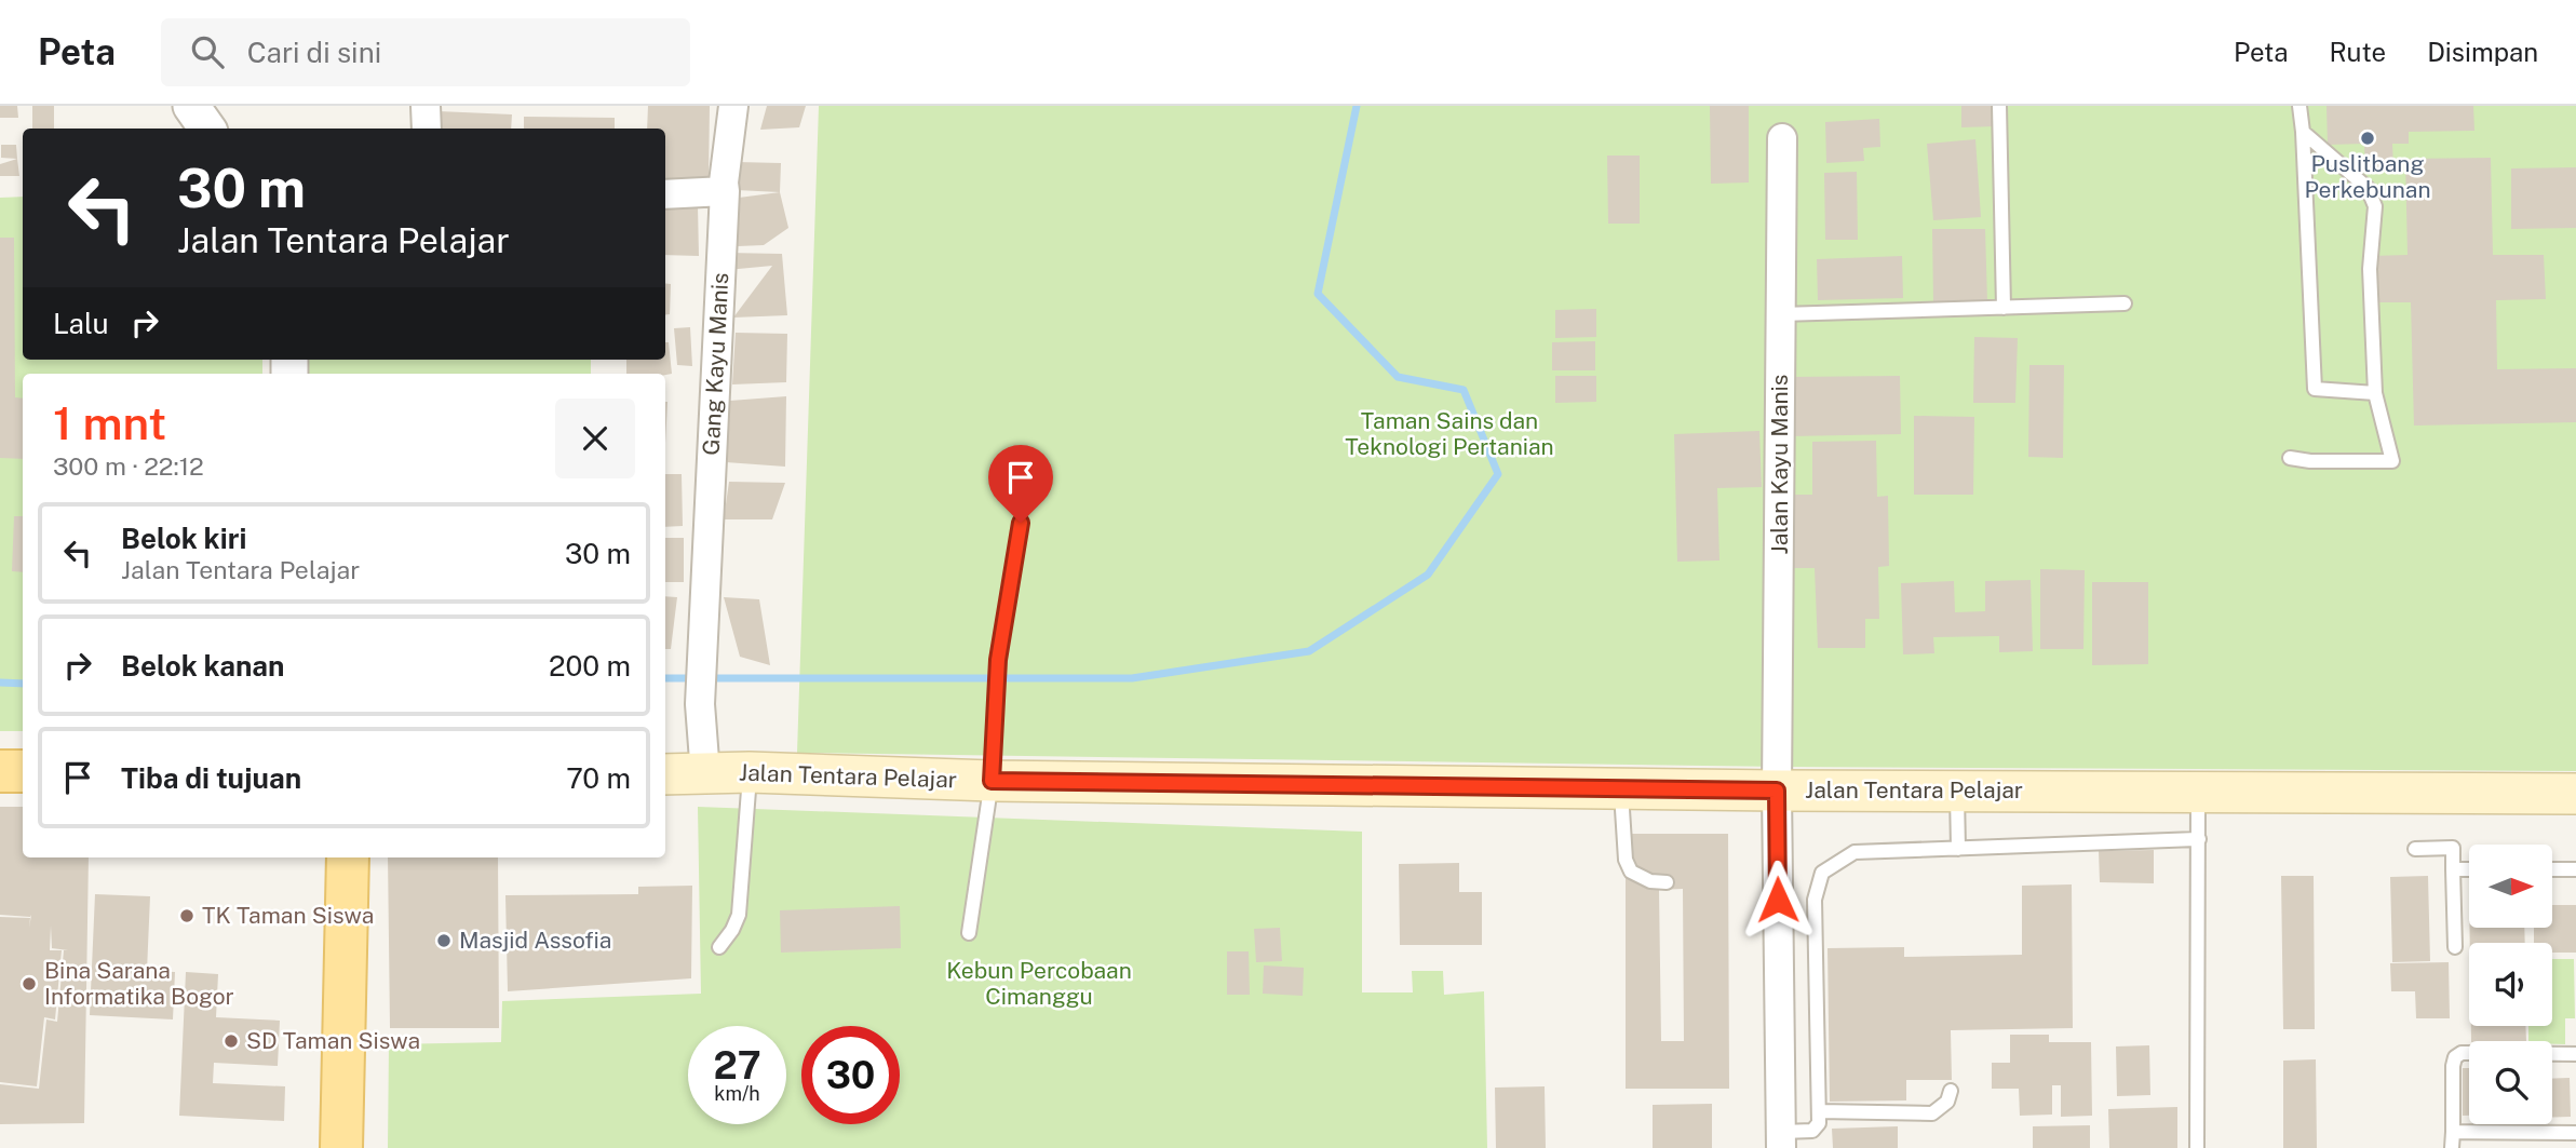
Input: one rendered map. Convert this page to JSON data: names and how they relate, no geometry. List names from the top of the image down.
{
  "streets": {
    "main road": ["Jalan Tentara Pelajar"],
    "street": ["Gang Kayu Manis", "Jalan Kayu Manis"]
  },
  "crossings": [
    ["Gang Kayu Manis", "Jalan Tentara Pelajar"],
    ["Jalan Kayu Manis", "Jalan Tentara Pelajar"]
  ],
  "parks": ["Taman Sains dan Teknologi Pertanian", "Kebun Percobaan Cimanggu"],
  "places": [
    "Puslitbang Perkebunan",
    "TK Taman Siswa",
    "Masjid Assofia",
    "Bina Sarana Informatika Bogor",
    "SD Taman Siswa"
  ],
  "north": "right",
  "page": {
    "header": "Peta",
    "search": "Cari di sini",
    "nav": ["Peta", "Rute", "Disimpan"],
    "turn": ["30 m", "Jalan Tentara Pelajar"],
    "then": "Lalu",
    "heading": ["1 mnt", "300 m · 22:12"],
    "list": [
      {
        "name": "Belok kiri",
        "note": "Jalan Tentara Pelajar",
        "value": "30 m"
      },
      {
        "name": "Belok kanan",
        "value": "200 m"
      },
      {
        "name": "Tiba di tujuan",
        "value": "70 m"
      }
    ],
    "speed": "27 km/h",
    "limit": "30"
  }
}
